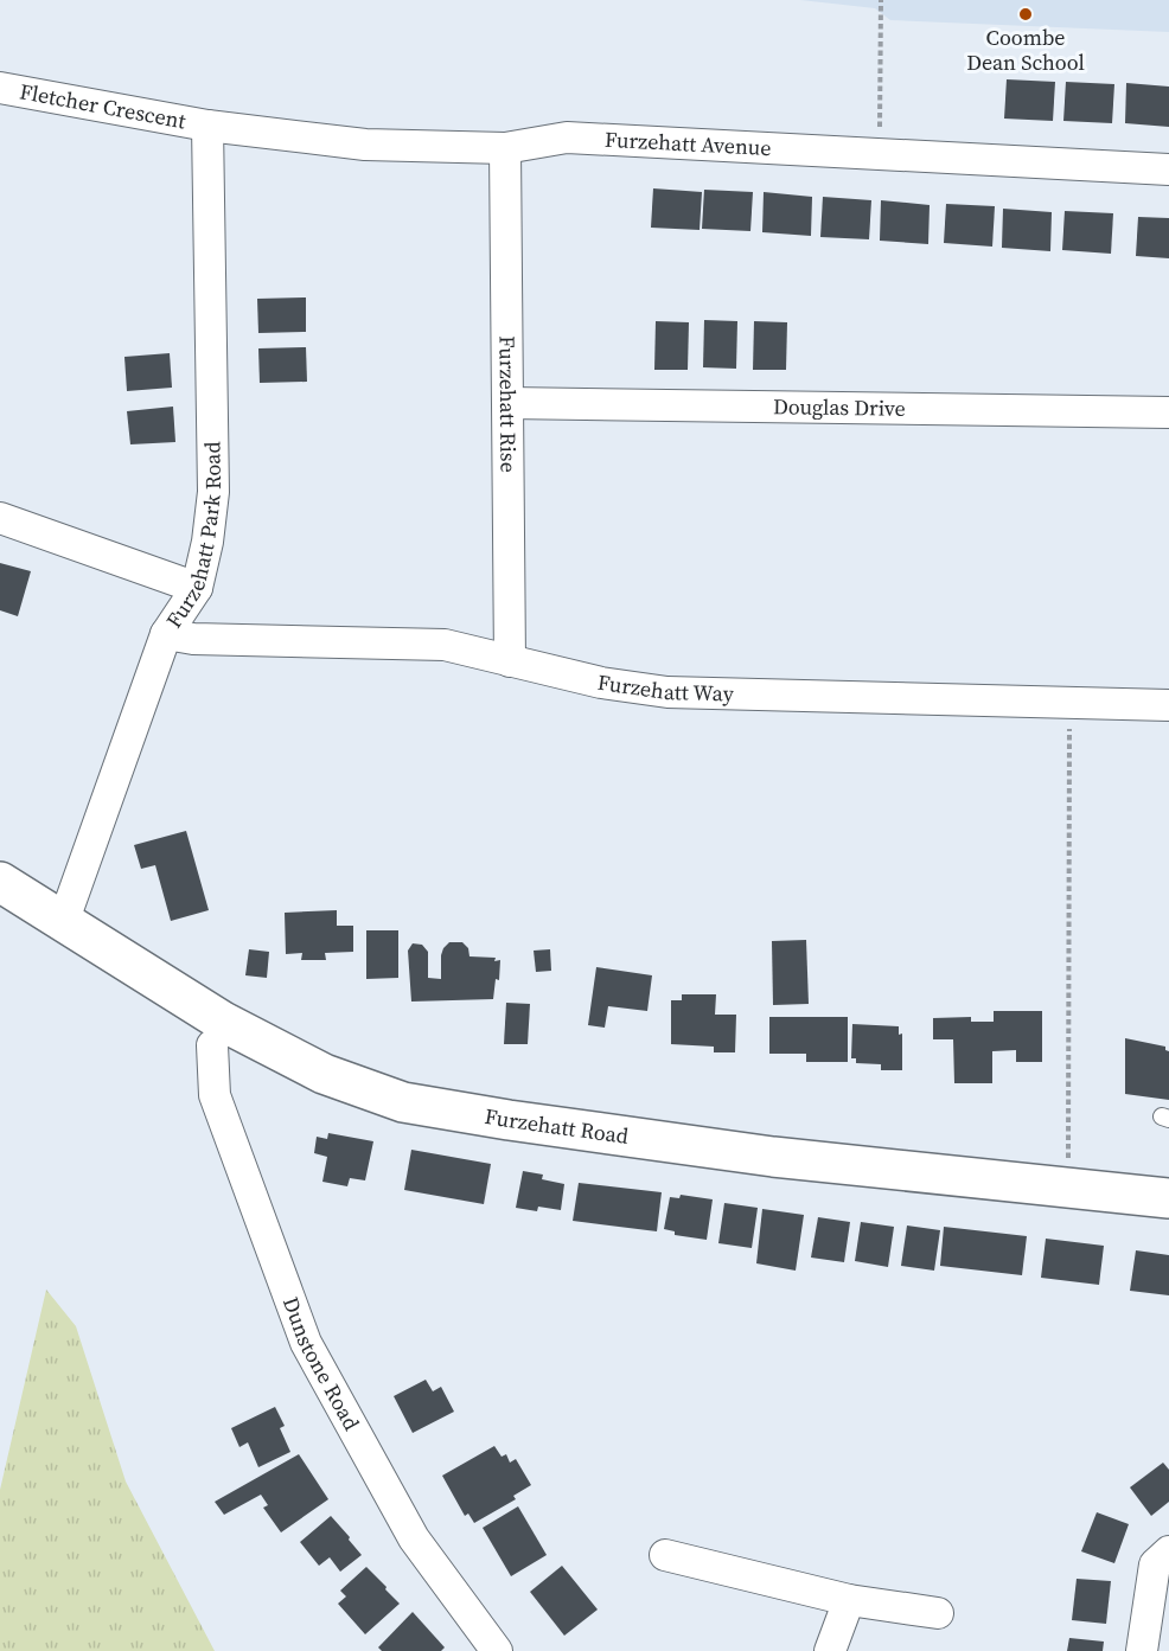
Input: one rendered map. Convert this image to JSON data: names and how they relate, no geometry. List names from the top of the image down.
{
  "streets": {
    "street": [
      "Fletcher Crescent",
      "Furzehatt Avenue",
      "Furzehatt Rise",
      "Douglas Drive",
      "Furzehatt Park Road",
      "Furzehatt Way",
      "Furzehatt Road",
      "Dunstone Road"
    ]
  },
  "crossings": [
    ["Fletcher Crescent", "Furzehatt Avenue"],
    ["Fletcher Crescent", "Furzehatt Park Road"],
    ["Furzehatt Avenue", "Furzehatt Rise"],
    ["Furzehatt Avenue", "Furzehatt Park Road"],
    ["Furzehatt Rise", "Douglas Drive"],
    ["Furzehatt Rise", "Furzehatt Way"],
    ["Furzehatt Park Road", "Furzehatt Way"],
    ["Furzehatt Park Road", "Furzehatt Road"]
  ],
  "places": ["Coombe Dean School"]
}
